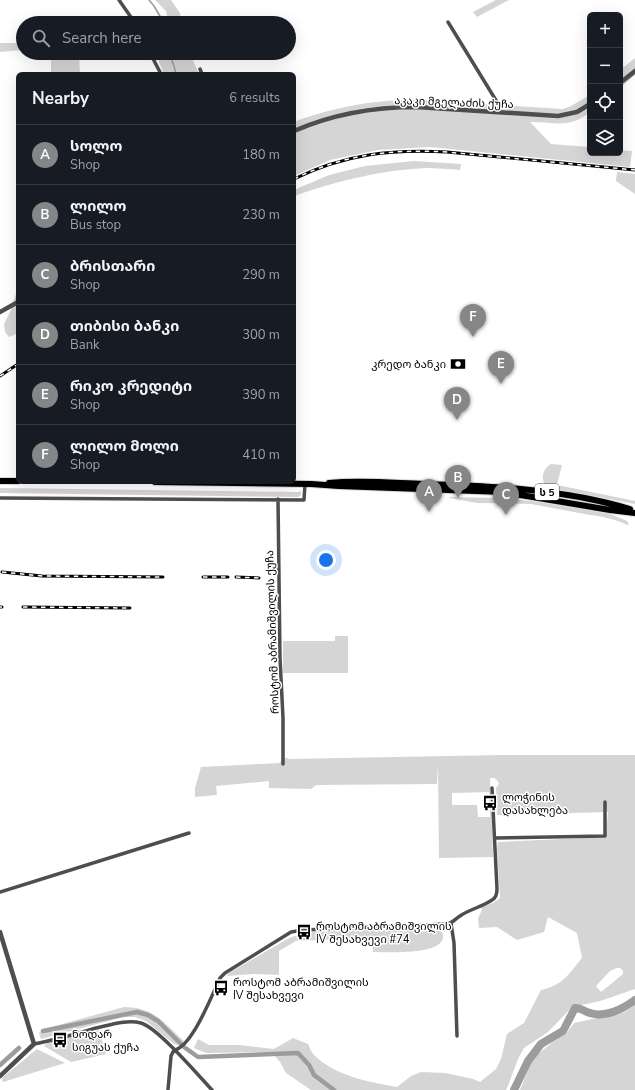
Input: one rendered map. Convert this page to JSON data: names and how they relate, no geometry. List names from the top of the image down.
{
  "streets": {
    "highway": ["ს 5"],
    "street": ["აკაკი მგელაძის ქუჩა", "როსტომ აბრამიშვილის ქუჩა"]
  },
  "places": {
    "bank": ["კრედო ბანკი"],
    "bus stop": [
      "ლოჭინის დასახლება",
      "როსტომ აბრამიშვილის IV შესახვევი #74",
      "როსტომ აბრამიშვილის IV შესახვევი",
      "ნოდარ სიგუას ქუჩა"
    ]
  },
  "page": {
    "map_buttons": ["+", "−"],
    "search": "Search here",
    "heading": ["Nearby", "6 results"],
    "list": [
      {
        "mark": "A",
        "name": "სოლო",
        "note": "Shop",
        "value": "180 m"
      },
      {
        "mark": "B",
        "name": "ლილო",
        "note": "Bus stop",
        "value": "230 m"
      },
      {
        "mark": "C",
        "name": "ბრისთარი",
        "note": "Shop",
        "value": "290 m"
      },
      {
        "mark": "D",
        "name": "თიბისი ბანკი",
        "note": "Bank",
        "value": "300 m"
      },
      {
        "mark": "E",
        "name": "რიკო კრედიტი",
        "note": "Shop",
        "value": "390 m"
      },
      {
        "mark": "F",
        "name": "ლილო მოლი",
        "note": "Shop",
        "value": "410 m"
      }
    ],
    "pins": [
      "F",
      "E",
      "D",
      "B",
      "A",
      "C"
    ]
  }
}
